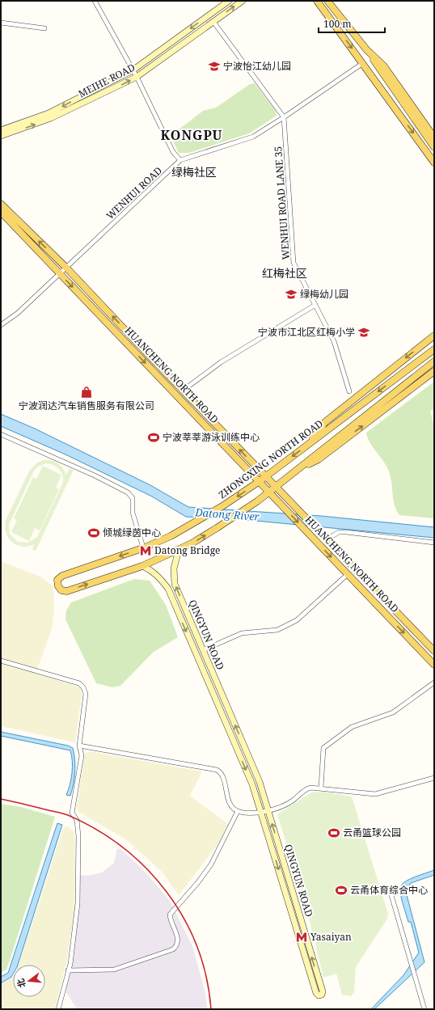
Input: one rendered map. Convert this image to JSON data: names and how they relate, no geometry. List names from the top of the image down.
{
  "streets": {
    "main road": ["HUANCHENG NORTH ROAD", "ZHONGXING NORTH ROAD"],
    "street": [
      "MEIHE ROAD",
      "WENHUI ROAD",
      "WENHUI ROAD LANE 35",
      "QINGYUN ROAD"
    ]
  },
  "crossings": [
    ["WENHUI ROAD", "WENHUI ROAD LANE 35"],
    ["WENHUI ROAD", "HUANCHENG NORTH ROAD"],
    ["HUANCHENG NORTH ROAD", "ZHONGXING NORTH ROAD"],
    ["ZHONGXING NORTH ROAD", "QINGYUN ROAD"]
  ],
  "districts": ["KONGPU", "绿梅社区", "红梅社区"],
  "water": ["Datong River"],
  "places": {
    "school or university": ["宁波怡江幼儿园", "绿梅幼儿园", "宁波市江北区红梅小学"],
    "shop": ["宁波润达汽车销售服务有限公司"],
    "sports": [
      "宁波莘莘游泳训练中心",
      "倾城绿茵中心",
      "云甬篮球公园",
      "云甬体育综合中心"
    ],
    "metro station": ["Datong Bridge", "Yasaiyan"]
  },
  "scale_bar": "100 m",
  "north": "left"
}
